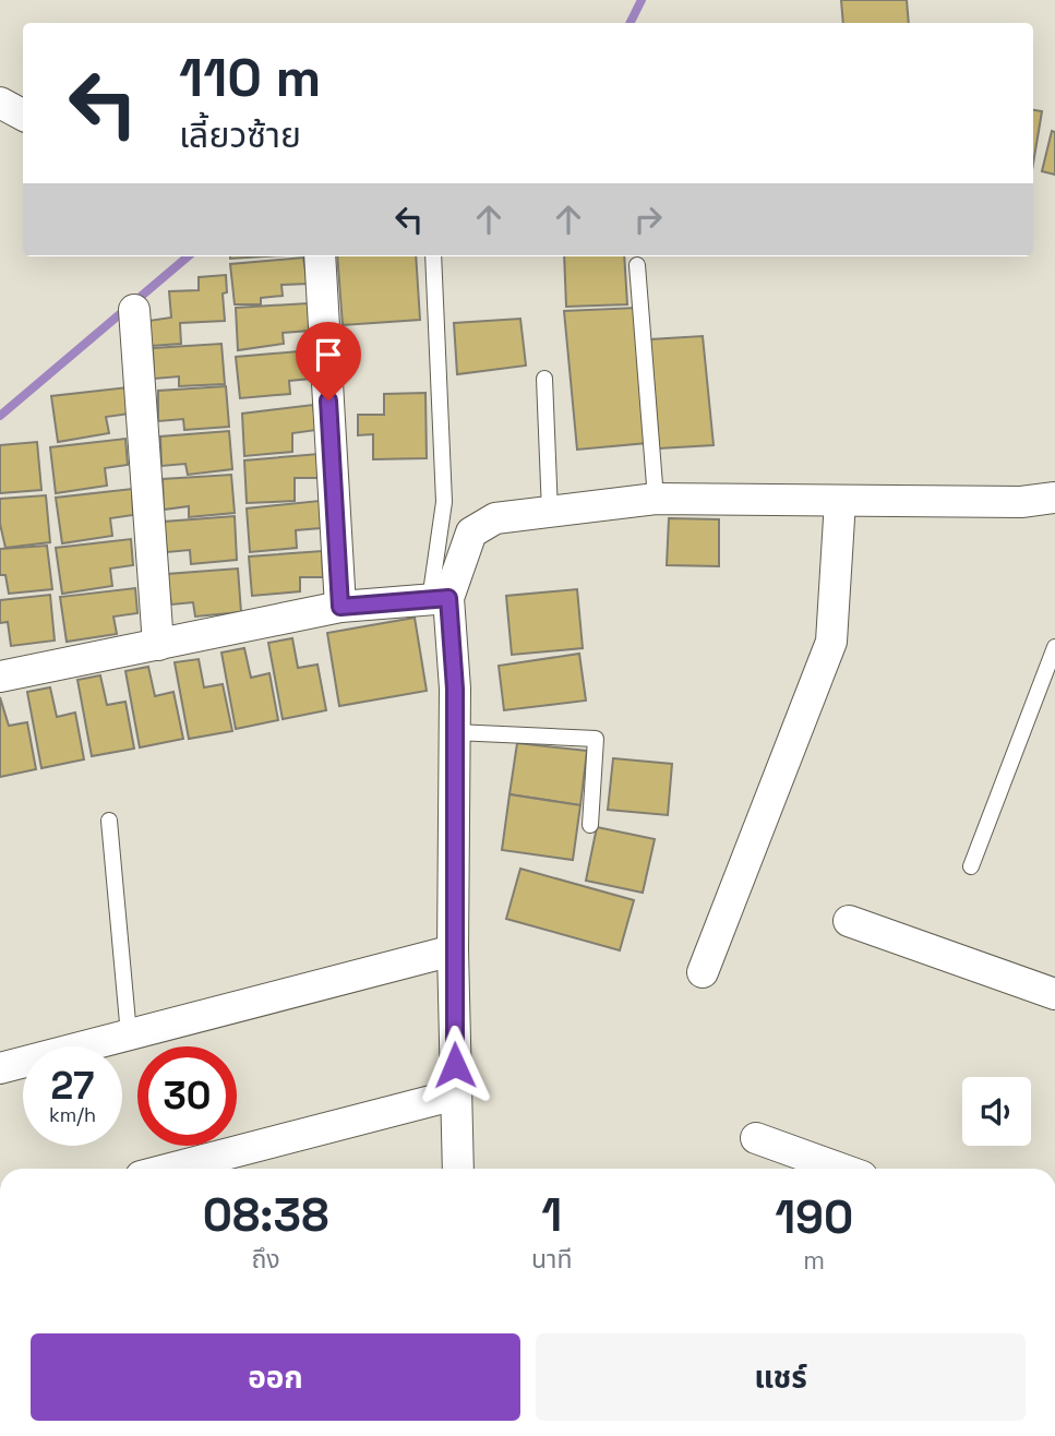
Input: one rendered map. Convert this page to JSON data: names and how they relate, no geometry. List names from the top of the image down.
{
  "page": {
    "turn": ["110 m", "เลี้ยวซ้าย"],
    "speed": "27 km/h",
    "limit": "30",
    "eta": [
      "08:38",
      "ถึง",
      "1",
      "นาที",
      "190",
      "m"
    ],
    "buttons": ["ออก", "แชร์"]
  }
}
